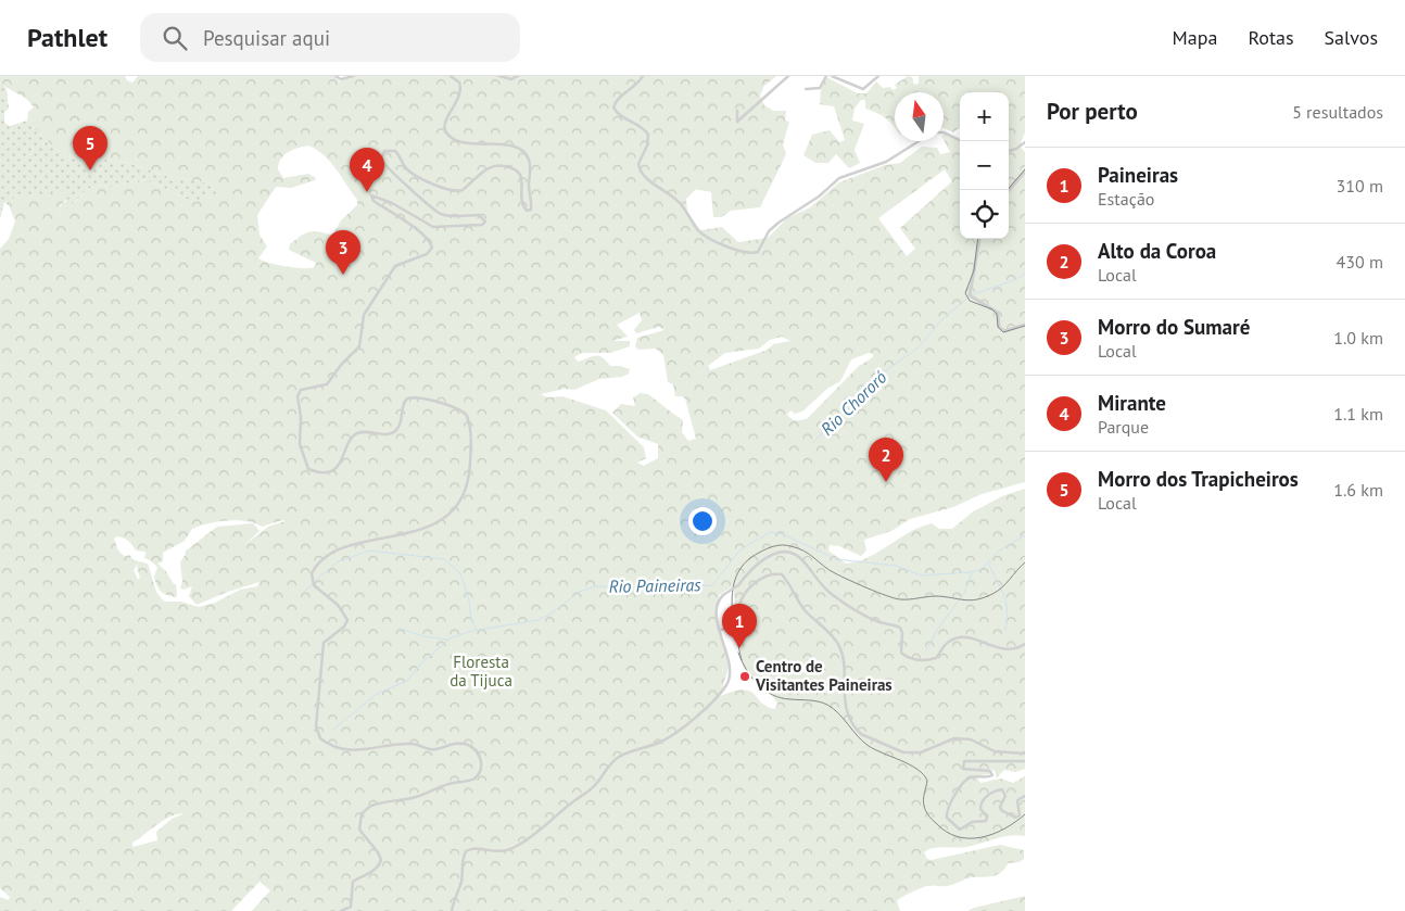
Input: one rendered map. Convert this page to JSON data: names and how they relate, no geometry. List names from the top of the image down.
{
  "water": ["Rio Chororó", "Rio Paineiras"],
  "parks": ["Floresta da Tijuca"],
  "places": ["Centro de Visitantes Paineiras"],
  "north": "top",
  "page": {
    "header": "Pathlet",
    "search": "Pesquisar aqui",
    "nav": ["Mapa", "Rotas", "Salvos"],
    "heading": ["Por perto", "5 resultados"],
    "map_buttons": ["+", "−"],
    "pins": [
      "5",
      "4",
      "3",
      "2",
      "1"
    ],
    "list": [
      {
        "mark": "1",
        "name": "Paineiras",
        "note": "Estação",
        "value": "310 m"
      },
      {
        "mark": "2",
        "name": "Alto da Coroa",
        "note": "Local",
        "value": "430 m"
      },
      {
        "mark": "3",
        "name": "Morro do Sumaré",
        "note": "Local",
        "value": "1.0 km"
      },
      {
        "mark": "4",
        "name": "Mirante",
        "note": "Parque",
        "value": "1.1 km"
      },
      {
        "mark": "5",
        "name": "Morro dos Trapicheiros",
        "note": "Local",
        "value": "1.6 km"
      }
    ]
  }
}
